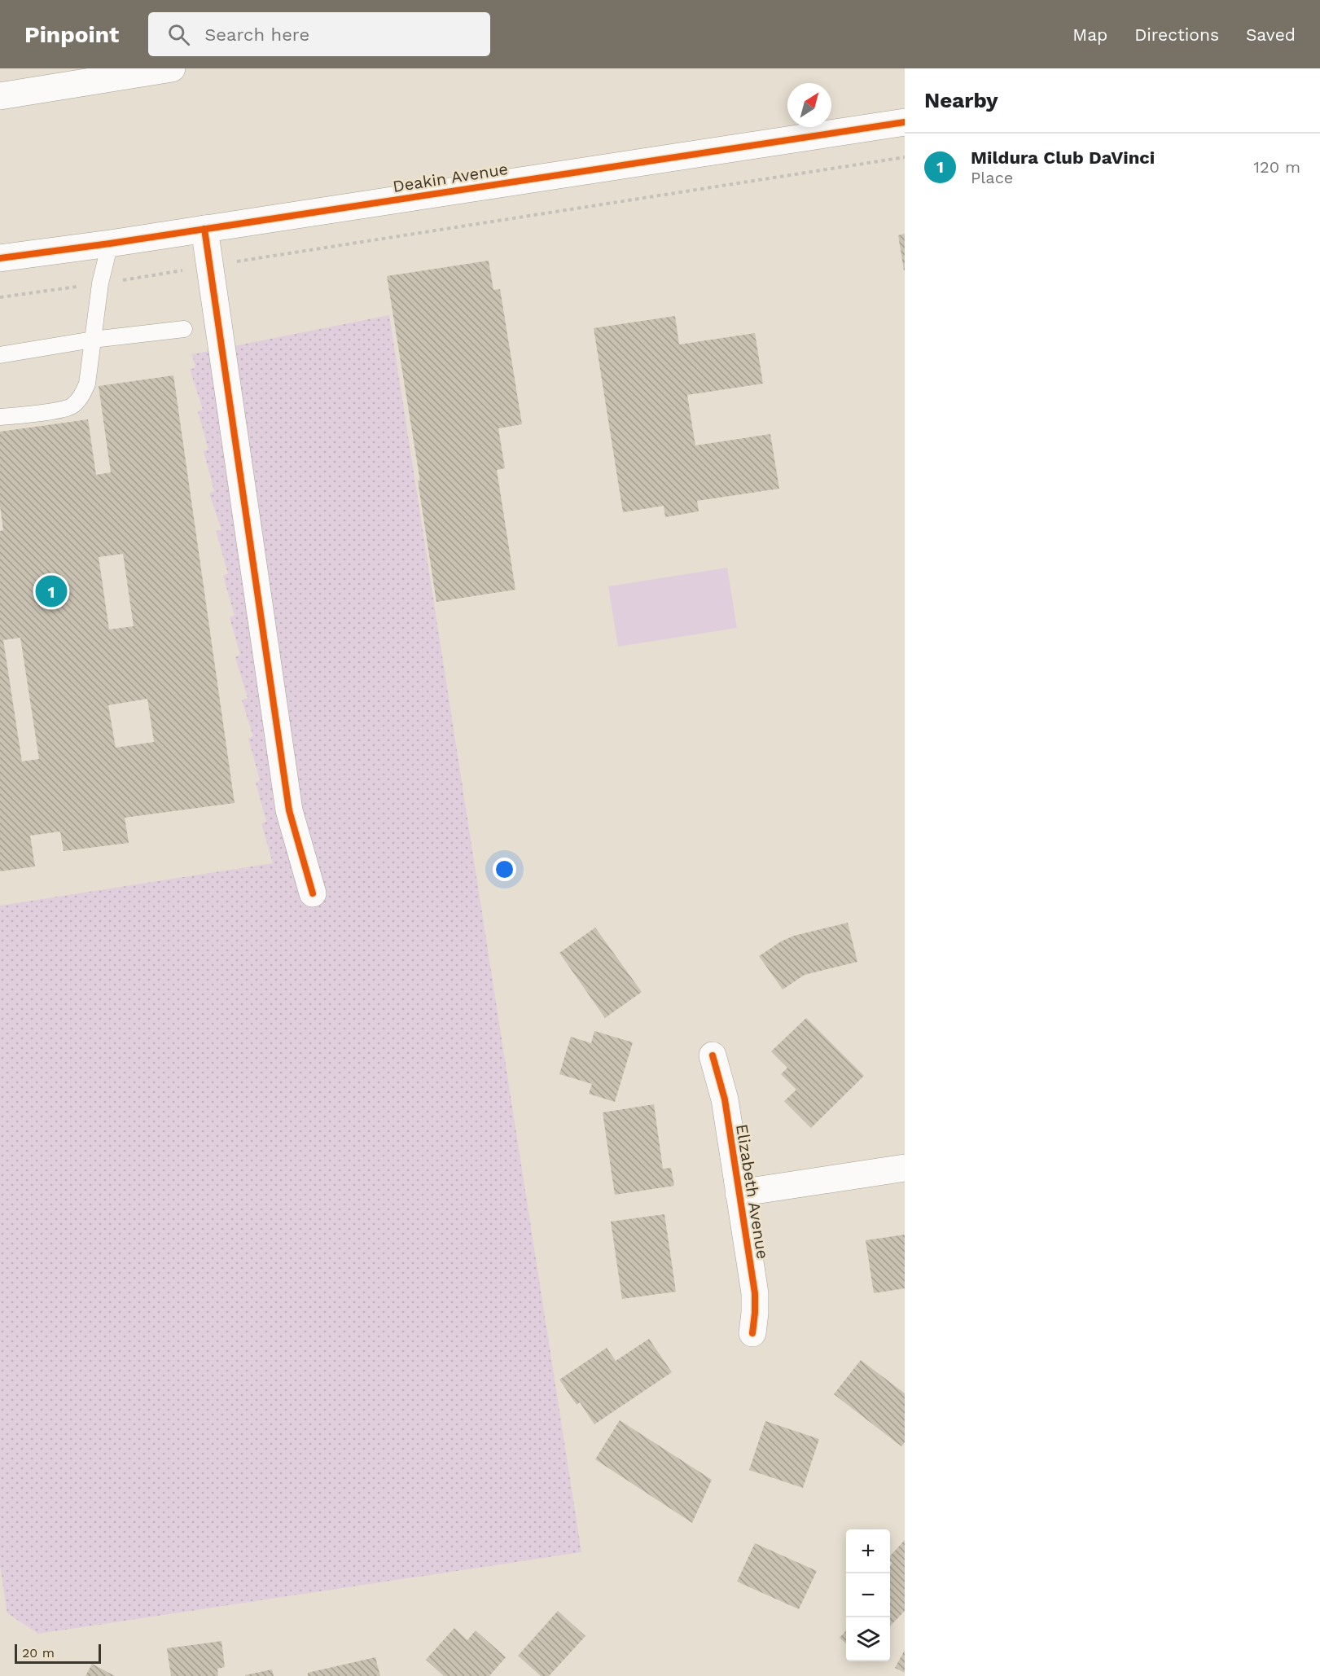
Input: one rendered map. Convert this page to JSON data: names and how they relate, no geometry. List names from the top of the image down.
{
  "streets": {
    "main road": ["Deakin Avenue", "Elizabeth Avenue"]
  },
  "scale_bar": "20 m",
  "north": "top right",
  "page": {
    "header": "Pinpoint",
    "search": "Search here",
    "nav": ["Map", "Directions", "Saved"],
    "heading": "Nearby",
    "list": [
      {
        "mark": "1",
        "name": "Mildura Club DaVinci",
        "note": "Place",
        "value": "120 m"
      }
    ],
    "pins": "1",
    "map_buttons": ["+", "−"],
    "scale": "20 m"
  }
}
